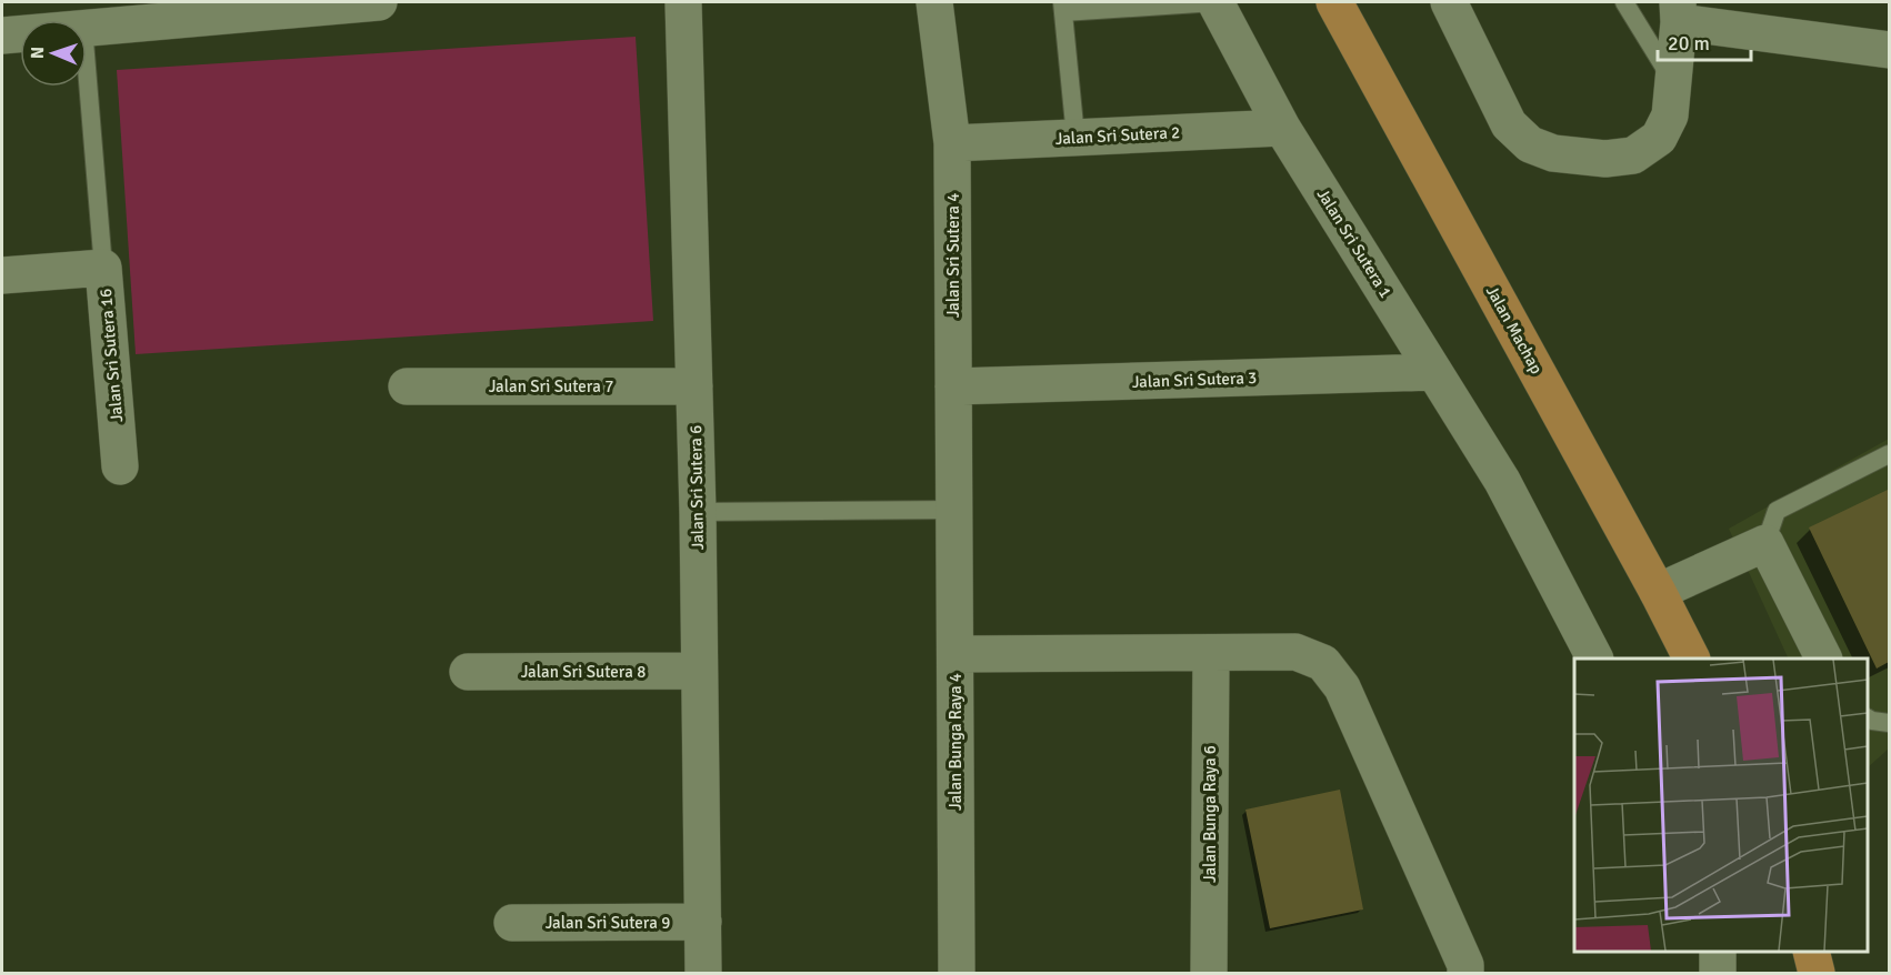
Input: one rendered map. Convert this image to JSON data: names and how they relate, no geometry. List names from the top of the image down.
{
  "streets": {
    "main road": ["Jalan Machap"],
    "street": [
      "Jalan Sri Sutera 2",
      "Jalan Sri Sutera 1",
      "Jalan Sri Sutera 4",
      "Jalan Sri Sutera 16",
      "Jalan Sri Sutera 3",
      "Jalan Sri Sutera 7",
      "Jalan Sri Sutera 6",
      "Jalan Sri Sutera 8",
      "Jalan Bunga Raya 4",
      "Jalan Bunga Raya 6",
      "Jalan Sri Sutera 9"
    ]
  },
  "crossings": [
    ["Jalan Sri Sutera 2", "Jalan Sri Sutera 1"],
    ["Jalan Sri Sutera 2", "Jalan Sri Sutera 4"],
    ["Jalan Sri Sutera 1", "Jalan Sri Sutera 3"],
    ["Jalan Sri Sutera 4", "Jalan Sri Sutera 3"],
    ["Jalan Sri Sutera 4", "Jalan Bunga Raya 4"],
    ["Jalan Sri Sutera 7", "Jalan Sri Sutera 6"],
    ["Jalan Sri Sutera 6", "Jalan Sri Sutera 8"],
    ["Jalan Sri Sutera 6", "Jalan Sri Sutera 9"]
  ],
  "scale_bar": "20 m",
  "north": "left"
}
